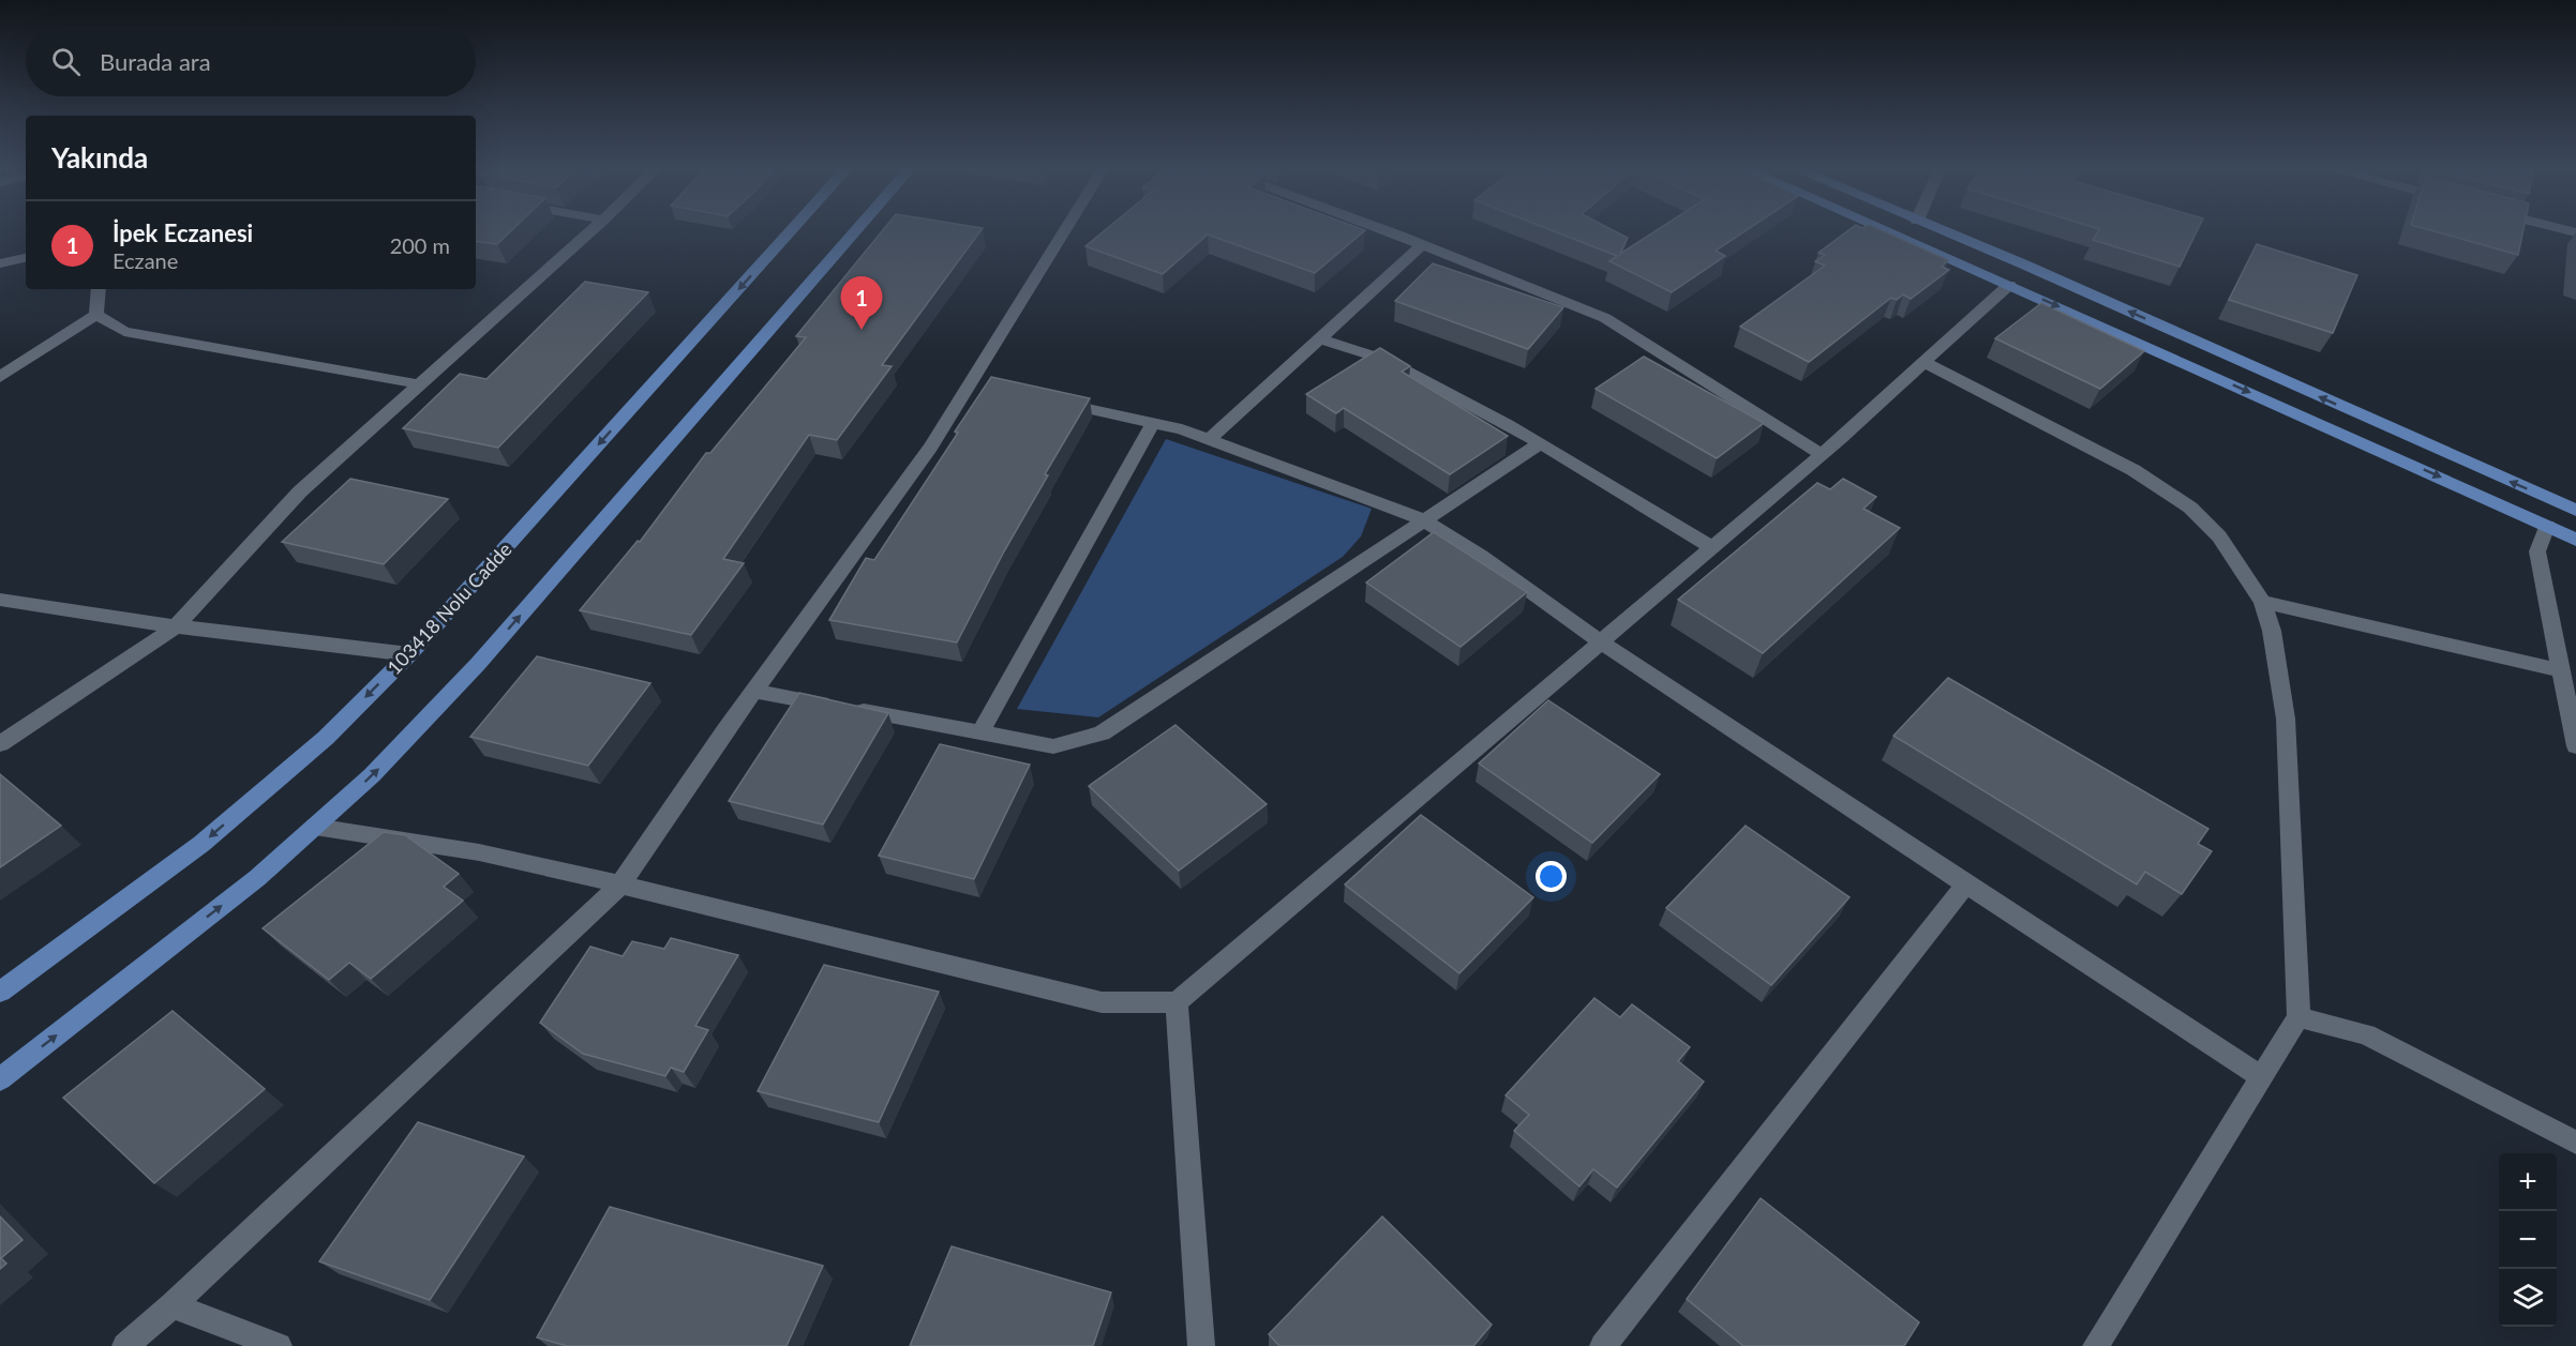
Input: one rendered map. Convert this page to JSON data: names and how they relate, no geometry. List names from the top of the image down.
{
  "streets": {
    "main road": ["103418 Nolu Cadde"]
  },
  "page": {
    "search": "Burada ara",
    "heading": "Yakında",
    "list": [
      {
        "mark": "1",
        "name": "İpek Eczanesi",
        "note": "Eczane",
        "value": "200 m"
      }
    ],
    "pins": "1",
    "map_buttons": ["+", "−"]
  }
}
